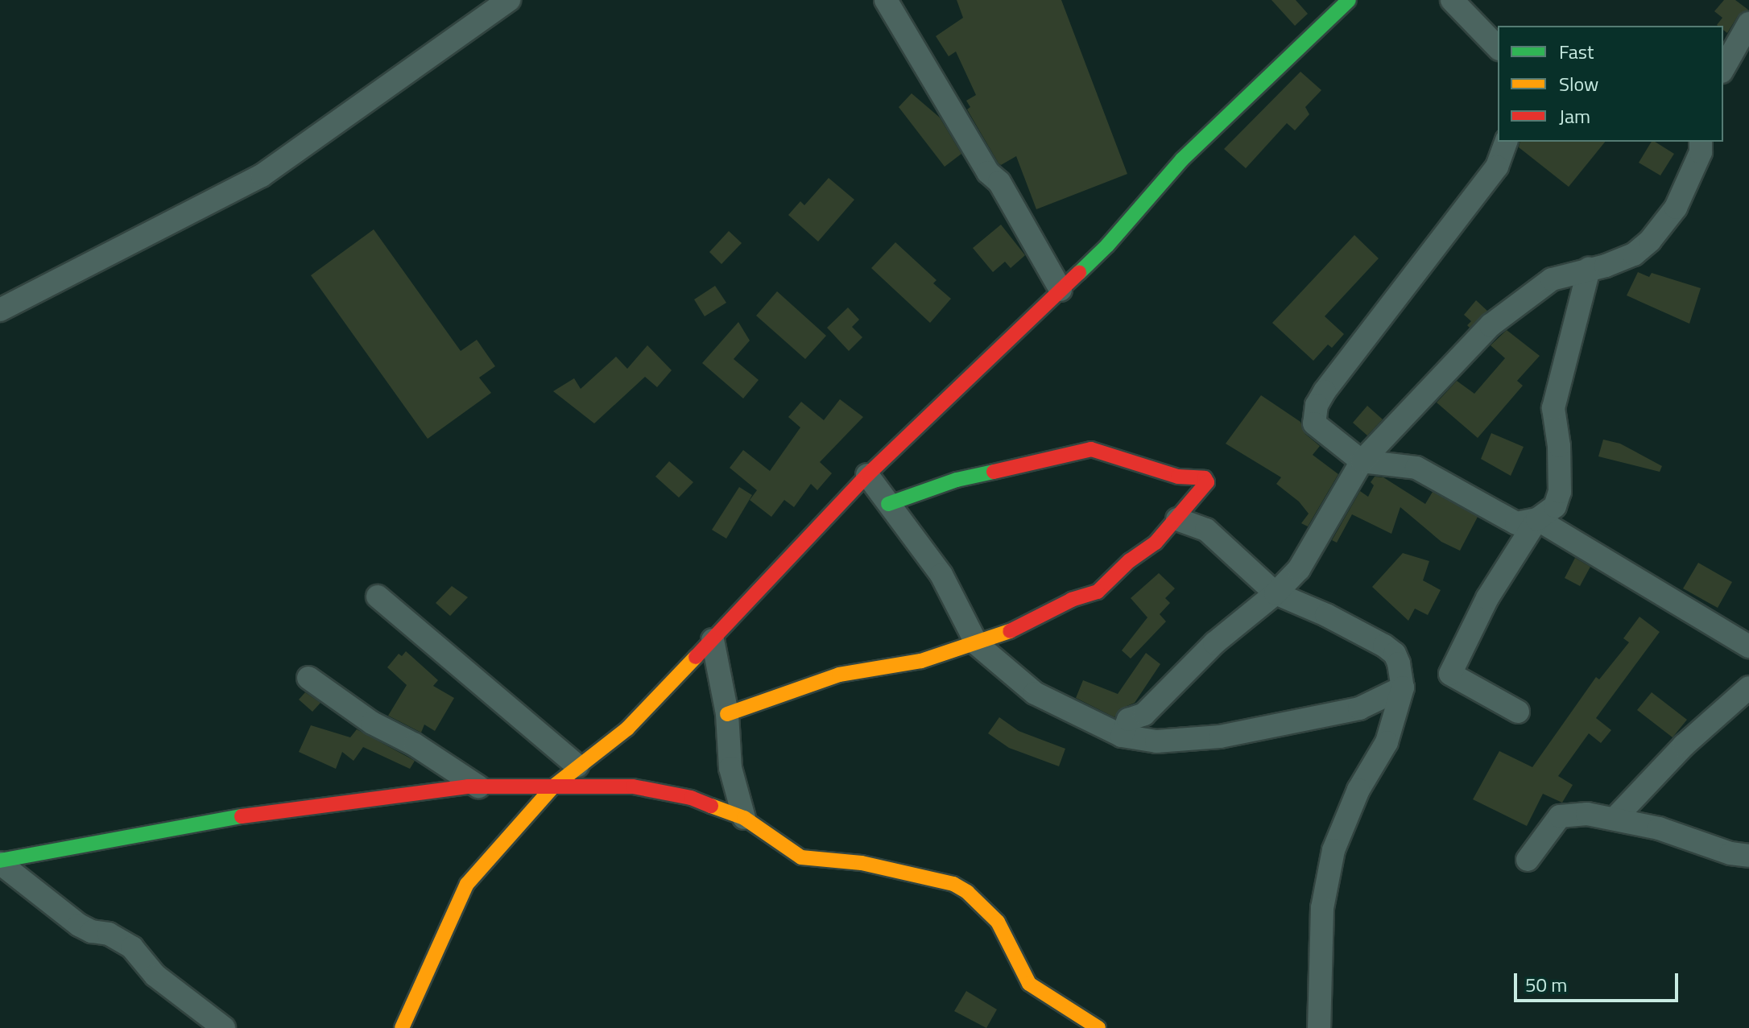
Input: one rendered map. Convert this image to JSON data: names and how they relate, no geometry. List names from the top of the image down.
{
  "legend": ["Fast", "Slow", "Jam"],
  "scale_bar": "50 m"
}
